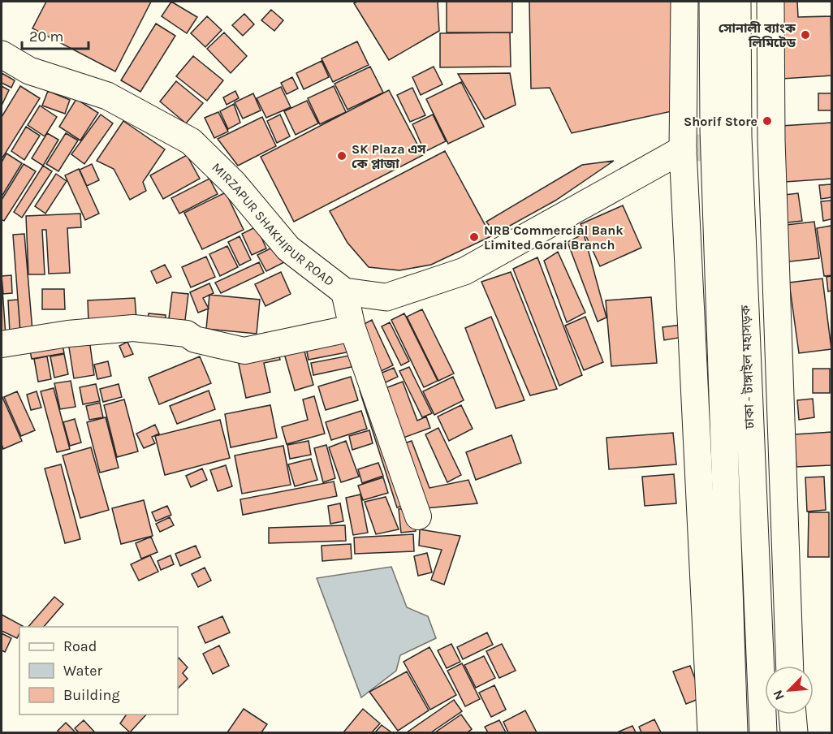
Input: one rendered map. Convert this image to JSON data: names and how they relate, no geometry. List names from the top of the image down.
{
  "streets": {
    "main road": ["MIRZAPUR SHAKHIPUR ROAD", "ঢাকা - টাঙ্গাইল মহাসড়ক"]
  },
  "places": [
    "সোনালী ব্যাংক লিমিটেড",
    "Shorif Store",
    "SK Plaza এস কে প্লাজা",
    "NRB Commercial Bank Limited Gorai Branch"
  ],
  "legend": ["Road", "Water", "Building"],
  "scale_bar": "20 m",
  "north": "bottom left"
}
